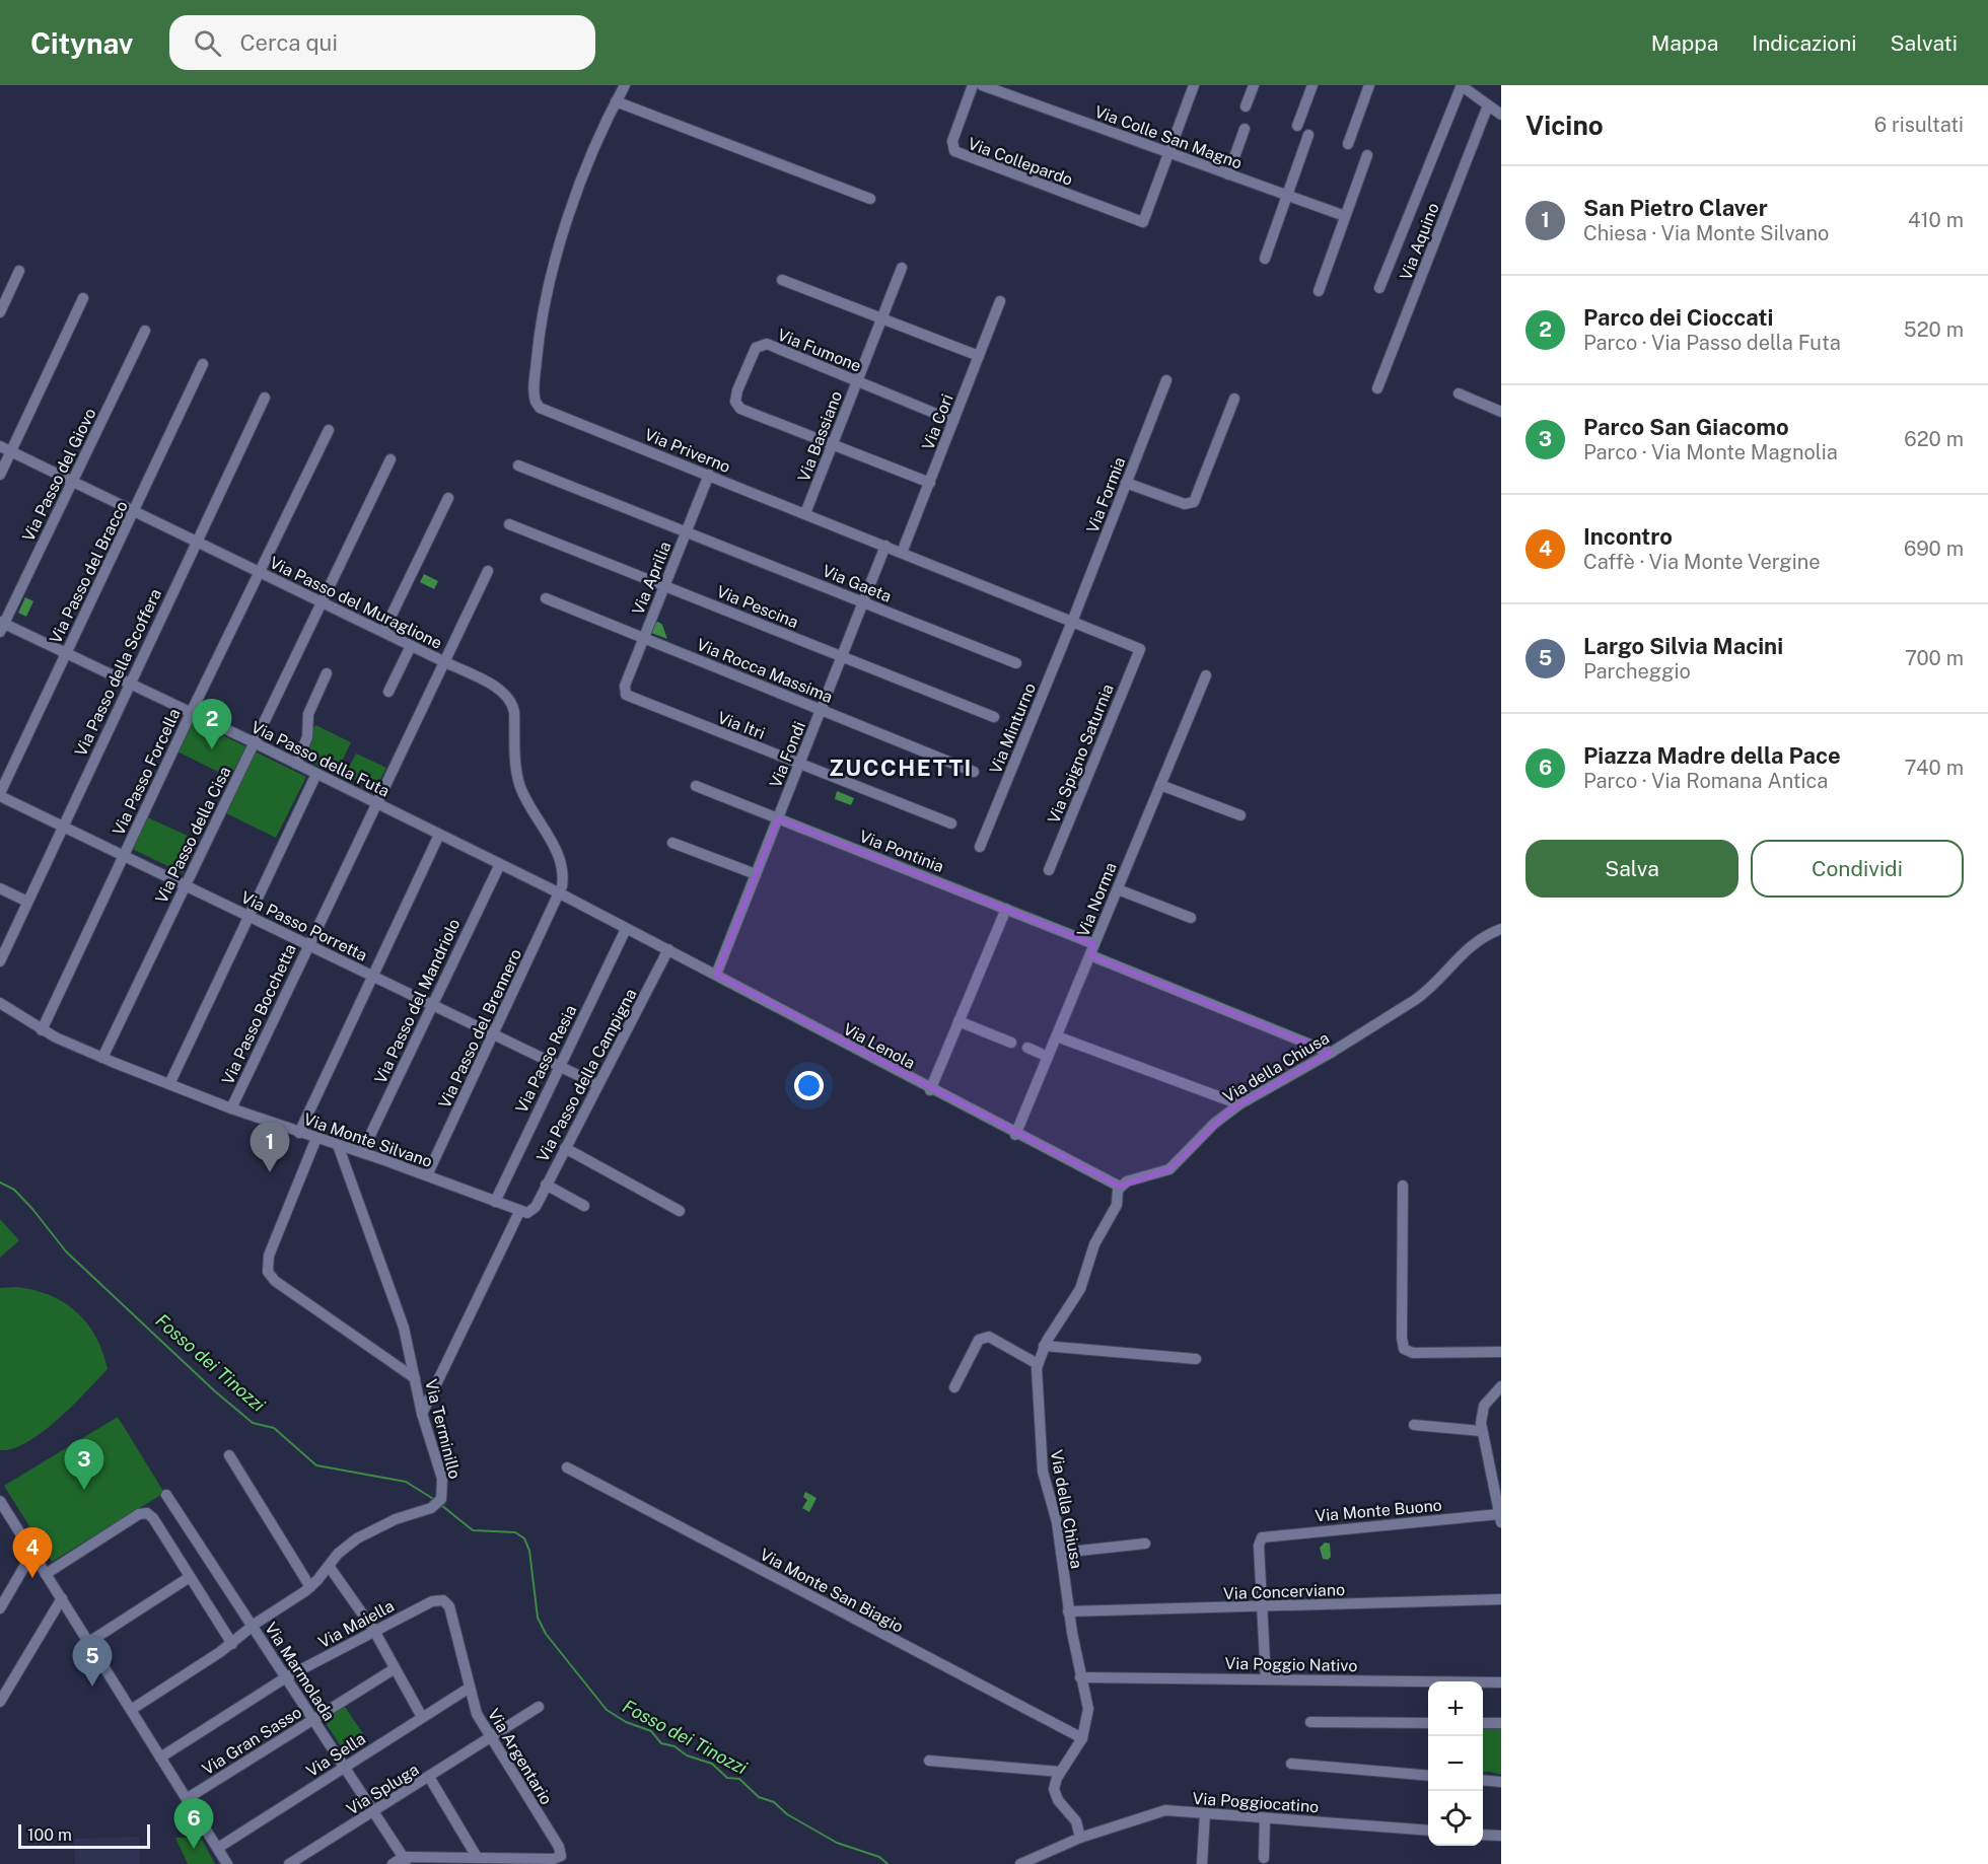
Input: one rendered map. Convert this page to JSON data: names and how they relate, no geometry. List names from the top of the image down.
{
  "streets": {
    "street": [
      "Via Colle San Magno",
      "Via Collepardo",
      "Via Aquino",
      "Via Fumone",
      "Via Cori",
      "Via Bassiano",
      "Via Priverno",
      "Via Passo del Giovo",
      "Via Formia",
      "Via Passo del Bracco",
      "Via Aprilia",
      "Via Gaeta",
      "Via Passo del Muraglione",
      "Via Pescina",
      "Via Rocca Massima",
      "Via Passo della Scoffera",
      "Via Itri",
      "Via Minturno",
      "Via Spigno Saturnia",
      "Via Fondi",
      "Via Passo della Futa",
      "Via Passo Forcella",
      "Via Passo della Cisa",
      "Via Pontinia",
      "Via Norma",
      "Via Passo Porretta",
      "Via Passo del Mandriolo",
      "Via Passo Bocchetta",
      "Via Passo del Brennero",
      "Via Lenola",
      "Via Passo Resia",
      "Via della Chiusa",
      "Via Passo della Campigna",
      "Via Monte Silvano",
      "Via Terminillo",
      "Via Monte Buono",
      "Via Monte San Biagio",
      "Via Concerviano",
      "Via Maiella",
      "Via Poggio Nativo",
      "Via Marmolada",
      "Via Gran Sasso",
      "Via Sella",
      "Via Argentario",
      "Via Spluga",
      "Via Poggiocatino"
    ]
  },
  "crossings": [
    ["Via Colle San Magno", "Via Collepardo"],
    ["Via Fumone", "Via Cori"],
    ["Via Fumone", "Via Bassiano"],
    ["Via Cori", "Via Priverno"],
    ["Via Bassiano", "Via Priverno"],
    ["Via Priverno", "Via Formia"],
    ["Via Priverno", "Via Aprilia"],
    ["Via Priverno", "Via Minturno"],
    ["Via Priverno", "Via Spigno Saturnia"],
    ["Via Priverno", "Via Fondi"],
    ["Via Passo del Giovo", "Via Passo del Muraglione"],
    ["Via Passo del Giovo", "Via Passo della Futa"],
    ["Via Formia", "Via Minturno"],
    ["Via Passo del Bracco", "Via Passo del Muraglione"],
    ["Via Passo del Bracco", "Via Passo della Futa"],
    ["Via Passo del Bracco", "Via Passo Porretta"],
    ["Via Aprilia", "Via Gaeta"],
    ["Via Aprilia", "Via Pescina"],
    ["Via Aprilia", "Via Rocca Massima"],
    ["Via Aprilia", "Via Itri"],
    ["Via Gaeta", "Via Fondi"],
    ["Via Passo del Muraglione", "Via Passo della Scoffera"],
    ["Via Passo del Muraglione", "Via Passo della Futa"],
    ["Via Passo del Muraglione", "Via Passo Forcella"],
    ["Via Passo del Muraglione", "Via Passo della Cisa"],
    ["Via Passo del Muraglione", "Via Passo Bocchetta"],
    ["Via Passo del Muraglione", "Via Passo del Brennero"],
    ["Via Pescina", "Via Fondi"],
    ["Via Rocca Massima", "Via Fondi"],
    ["Via Passo della Scoffera", "Via Passo della Futa"],
    ["Via Passo della Scoffera", "Via Passo Porretta"],
    ["Via Itri", "Via Fondi"],
    ["Via Fondi", "Via Pontinia"],
    ["Via Fondi", "Via Lenola"],
    ["Via Passo della Futa", "Via Passo Forcella"],
    ["Via Passo della Futa", "Via Passo della Cisa"],
    ["Via Passo della Futa", "Via Passo del Mandriolo"],
    ["Via Passo della Futa", "Via Passo Bocchetta"],
    ["Via Passo della Futa", "Via Passo del Brennero"],
    ["Via Passo della Futa", "Via Lenola"],
    ["Via Passo della Futa", "Via Passo Resia"],
    ["Via Passo Forcella", "Via Passo Porretta"],
    ["Via Passo Forcella", "Via Monte Silvano"],
    ["Via Passo della Cisa", "Via Passo Porretta"],
    ["Via Passo della Cisa", "Via Monte Silvano"],
    ["Via Pontinia", "Via Norma"],
    ["Via Norma", "Via Lenola"],
    ["Via Passo Porretta", "Via Passo del Mandriolo"],
    ["Via Passo Porretta", "Via Passo Bocchetta"],
    ["Via Passo Porretta", "Via Passo del Brennero"],
    ["Via Passo Porretta", "Via Passo Resia"],
    ["Via Passo del Mandriolo", "Via Monte Silvano"],
    ["Via Passo Bocchetta", "Via Monte Silvano"],
    ["Via Passo del Brennero", "Via Monte Silvano"],
    ["Via Lenola", "Via Passo Resia"],
    ["Via Lenola", "Via della Chiusa"],
    ["Via Lenola", "Via Passo della Campigna"],
    ["Via Passo Resia", "Via Monte Silvano"],
    ["Via della Chiusa", "Via Monte San Biagio"],
    ["Via della Chiusa", "Via Concerviano"],
    ["Via della Chiusa", "Via Poggio Nativo"],
    ["Via Passo della Campigna", "Via Monte Silvano"],
    ["Via Passo della Campigna", "Via Terminillo"],
    ["Via Monte Silvano", "Via Terminillo"],
    ["Via Terminillo", "Via Marmolada"],
    ["Via Monte Buono", "Via Concerviano"],
    ["Via Maiella", "Via Marmolada"],
    ["Via Maiella", "Via Argentario"],
    ["Via Marmolada", "Via Gran Sasso"],
    ["Via Marmolada", "Via Sella"],
    ["Via Marmolada", "Via Spluga"],
    ["Via Sella", "Via Argentario"],
    ["Via Argentario", "Via Spluga"]
  ],
  "districts": ["ZUCCHETTI"],
  "water": ["Fosso dei Tinozzi"],
  "scale_bar": "100 m",
  "page": {
    "header": "Citynav",
    "search": "Cerca qui",
    "nav": ["Mappa", "Indicazioni", "Salvati"],
    "heading": ["Vicino", "6 risultati"],
    "list": [
      {
        "mark": "1",
        "name": "San Pietro Claver",
        "note": "Chiesa · Via Monte Silvano",
        "value": "410 m"
      },
      {
        "mark": "2",
        "name": "Parco dei Cioccati",
        "note": "Parco · Via Passo della Futa",
        "value": "520 m"
      },
      {
        "mark": "3",
        "name": "Parco San Giacomo",
        "note": "Parco · Via Monte Magnolia",
        "value": "620 m"
      },
      {
        "mark": "4",
        "name": "Incontro",
        "note": "Caffè · Via Monte Vergine",
        "value": "690 m"
      },
      {
        "mark": "5",
        "name": "Largo Silvia Macini",
        "note": "Parcheggio",
        "value": "700 m"
      },
      {
        "mark": "6",
        "name": "Piazza Madre della Pace",
        "note": "Parco · Via Romana Antica",
        "value": "740 m"
      }
    ],
    "pins": [
      "2",
      "1",
      "3",
      "4",
      "5",
      "6"
    ],
    "buttons": ["Salva", "Condividi"],
    "map_buttons": ["+", "−"],
    "scale": "100 m"
  }
}
